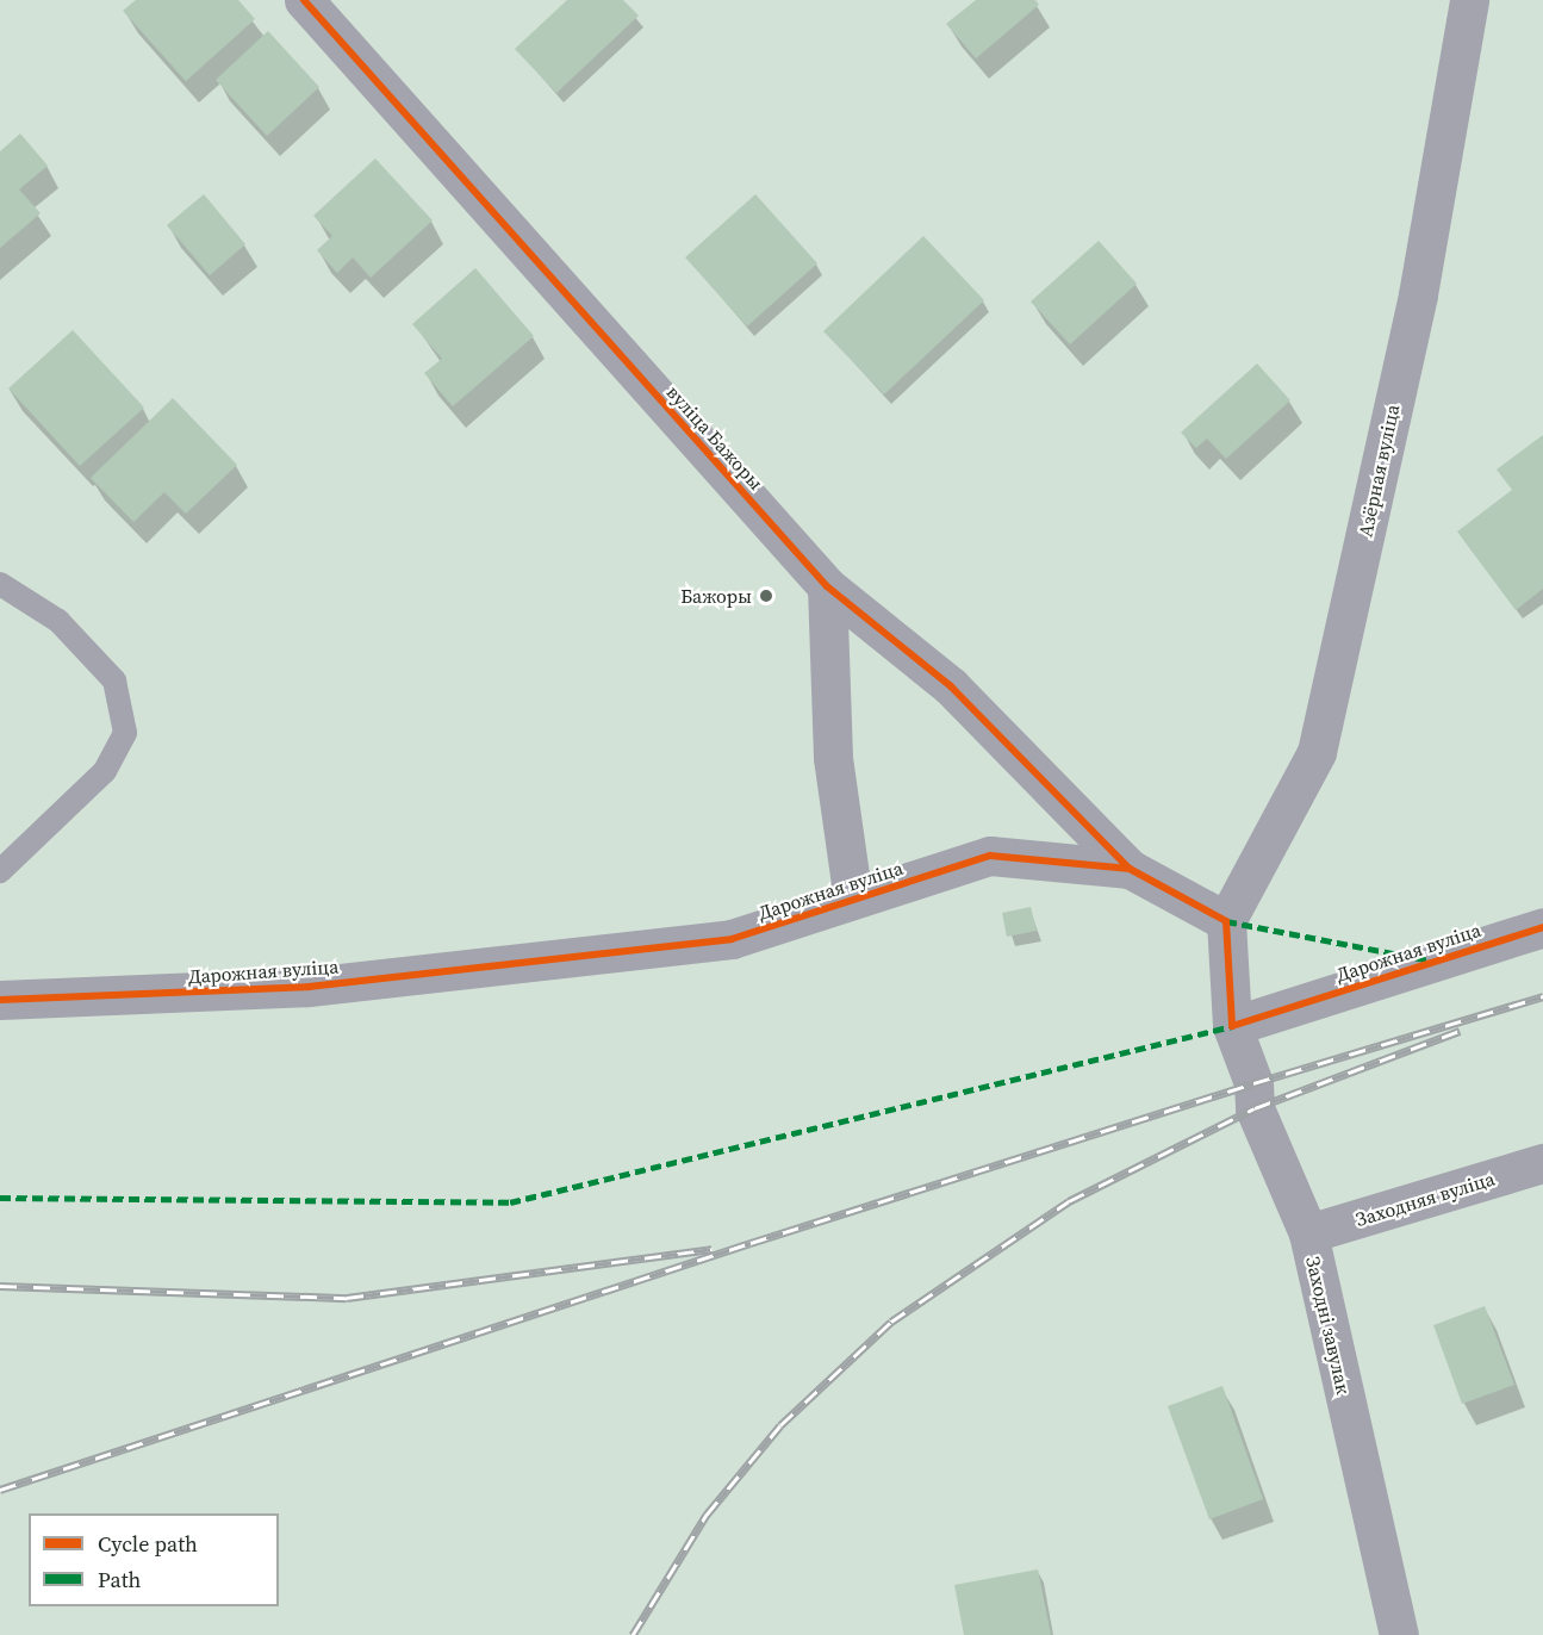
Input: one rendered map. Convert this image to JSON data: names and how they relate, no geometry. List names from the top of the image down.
{
  "streets": {
    "street": [
      "вуліца Бажоры",
      "Азёрная вуліца",
      "Дарожная вуліца",
      "Заходняя вуліца",
      "Заходні завулак"
    ]
  },
  "crossings": [
    ["вуліца Бажоры", "Дарожная вуліца"],
    ["Азёрная вуліца", "Дарожная вуліца"],
    ["Дарожная вуліца", "Заходні завулак"],
    ["Заходняя вуліца", "Заходні завулак"]
  ],
  "places": ["Бажоры"],
  "legend": ["Cycle path", "Path"]
}
